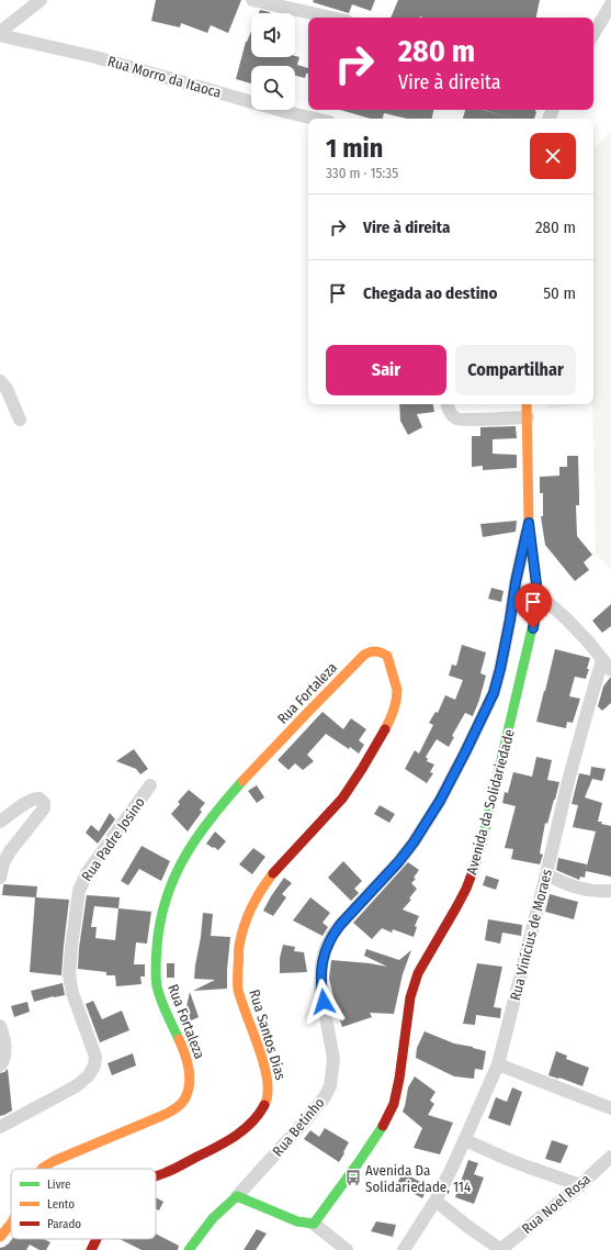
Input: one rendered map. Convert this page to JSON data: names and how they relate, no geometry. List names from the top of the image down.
{
  "streets": {
    "street": [
      "Rua Morro da Itaoca",
      "Rua Fortaleza",
      "Avenida da Solidariedade",
      "Rua Padre Josino",
      "Rua Vinícius de Moraes",
      "Rua Santos Dias",
      "Rua Betinho",
      "Rua Noel Rosa"
    ]
  },
  "crossings": [
    ["Rua Fortaleza", "Rua Santos Dias"],
    ["Avenida da Solidariedade", "Rua Betinho"]
  ],
  "places": {
    "bus stop": ["Avenida Da Solidariedade, 114"]
  },
  "legend": ["Livre", "Lento", "Parado"],
  "page": {
    "turn": ["280 m", "Vire à direita"],
    "heading": ["1 min", "330 m · 15:35"],
    "list": [
      {
        "name": "Vire à direita",
        "value": "280 m"
      },
      {
        "name": "Chegada ao destino",
        "value": "50 m"
      }
    ],
    "buttons": ["Sair", "Compartilhar"]
  }
}
